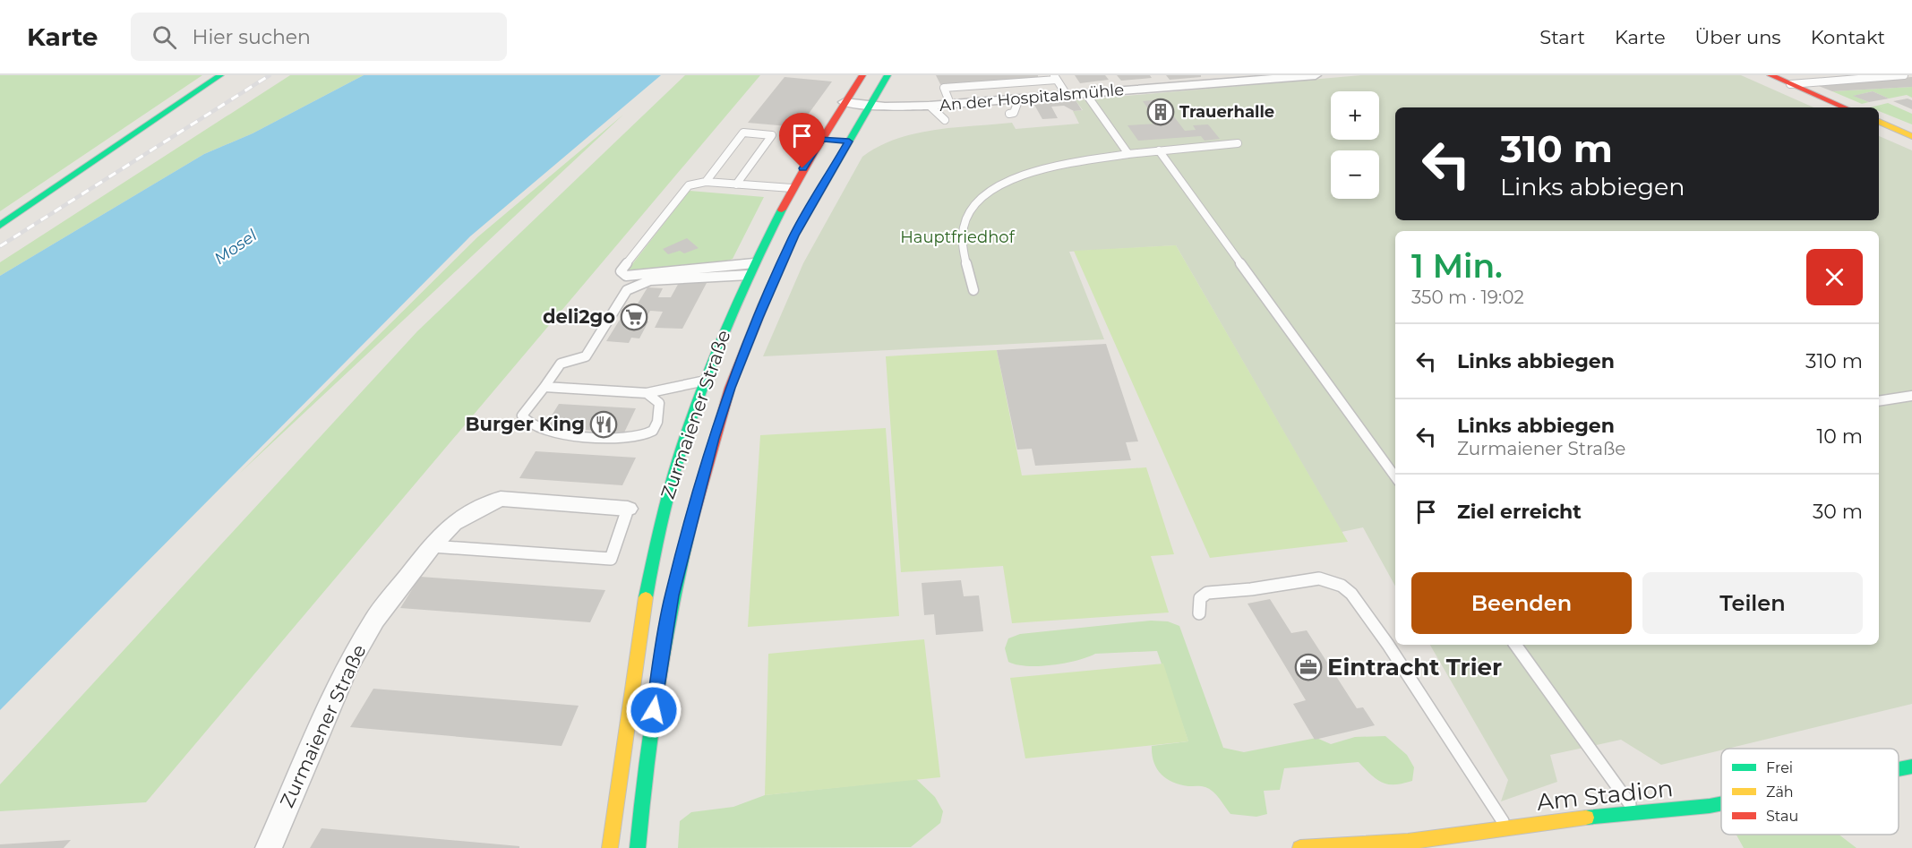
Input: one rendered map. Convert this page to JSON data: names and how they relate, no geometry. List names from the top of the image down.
{
  "streets": {
    "main road": ["Zurmaiener Straße", "Am Stadion"],
    "street": ["An der Hospitalsmühle"]
  },
  "crossings": [
    ["An der Hospitalsmühle", "Zurmaiener Straße"]
  ],
  "water": ["Mosel"],
  "parks": ["Hauptfriedhof"],
  "places": {
    "building": ["Trauerhalle"],
    "supermarket": ["deli2go"],
    "restaurant": ["Burger King"],
    "office": ["Eintracht Trier"]
  },
  "legend": ["Frei", "Zäh", "Stau"],
  "page": {
    "header": "Karte",
    "search": "Hier suchen",
    "nav": [
      "Start",
      "Karte",
      "Über uns",
      "Kontakt"
    ],
    "map_buttons": ["+", "−"],
    "turn": ["310 m", "Links abbiegen"],
    "heading": ["1 Min.", "350 m · 19:02"],
    "list": [
      {
        "name": "Links abbiegen",
        "value": "310 m"
      },
      {
        "name": "Links abbiegen",
        "note": "Zurmaiener Straße",
        "value": "10 m"
      },
      {
        "name": "Ziel erreicht",
        "value": "30 m"
      }
    ],
    "buttons": ["Beenden", "Teilen"]
  }
}
